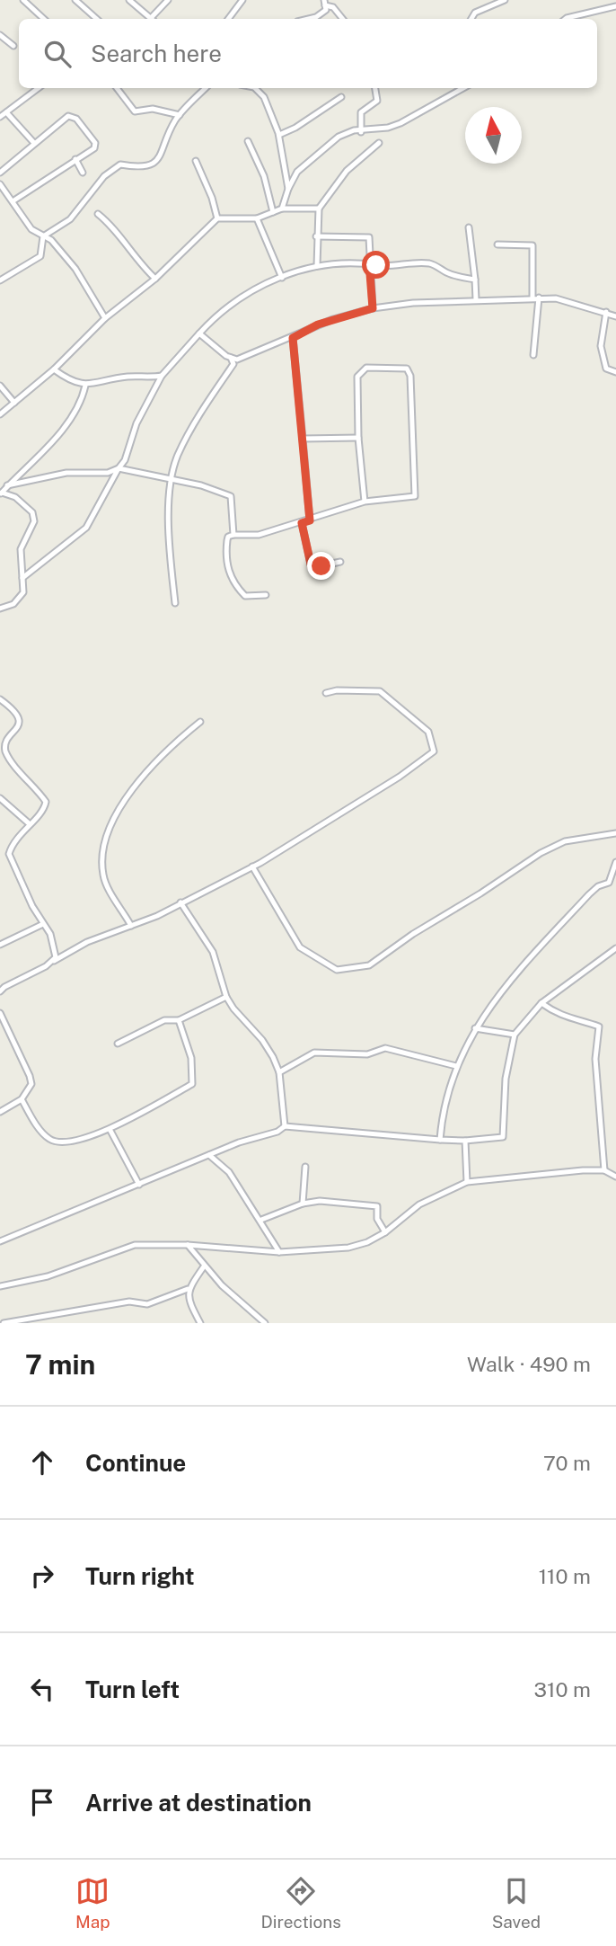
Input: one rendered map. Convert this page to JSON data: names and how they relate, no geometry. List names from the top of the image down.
{
  "north": "top",
  "page": {
    "search": "Search here",
    "heading": ["7 min", "Walk · 490 m"],
    "list": [
      ["Continue", "70 m"],
      ["Turn right", "110 m"],
      ["Turn left", "310 m"],
      "Arrive at destination"
    ],
    "nav": ["Map", "Directions", "Saved"]
  }
}
